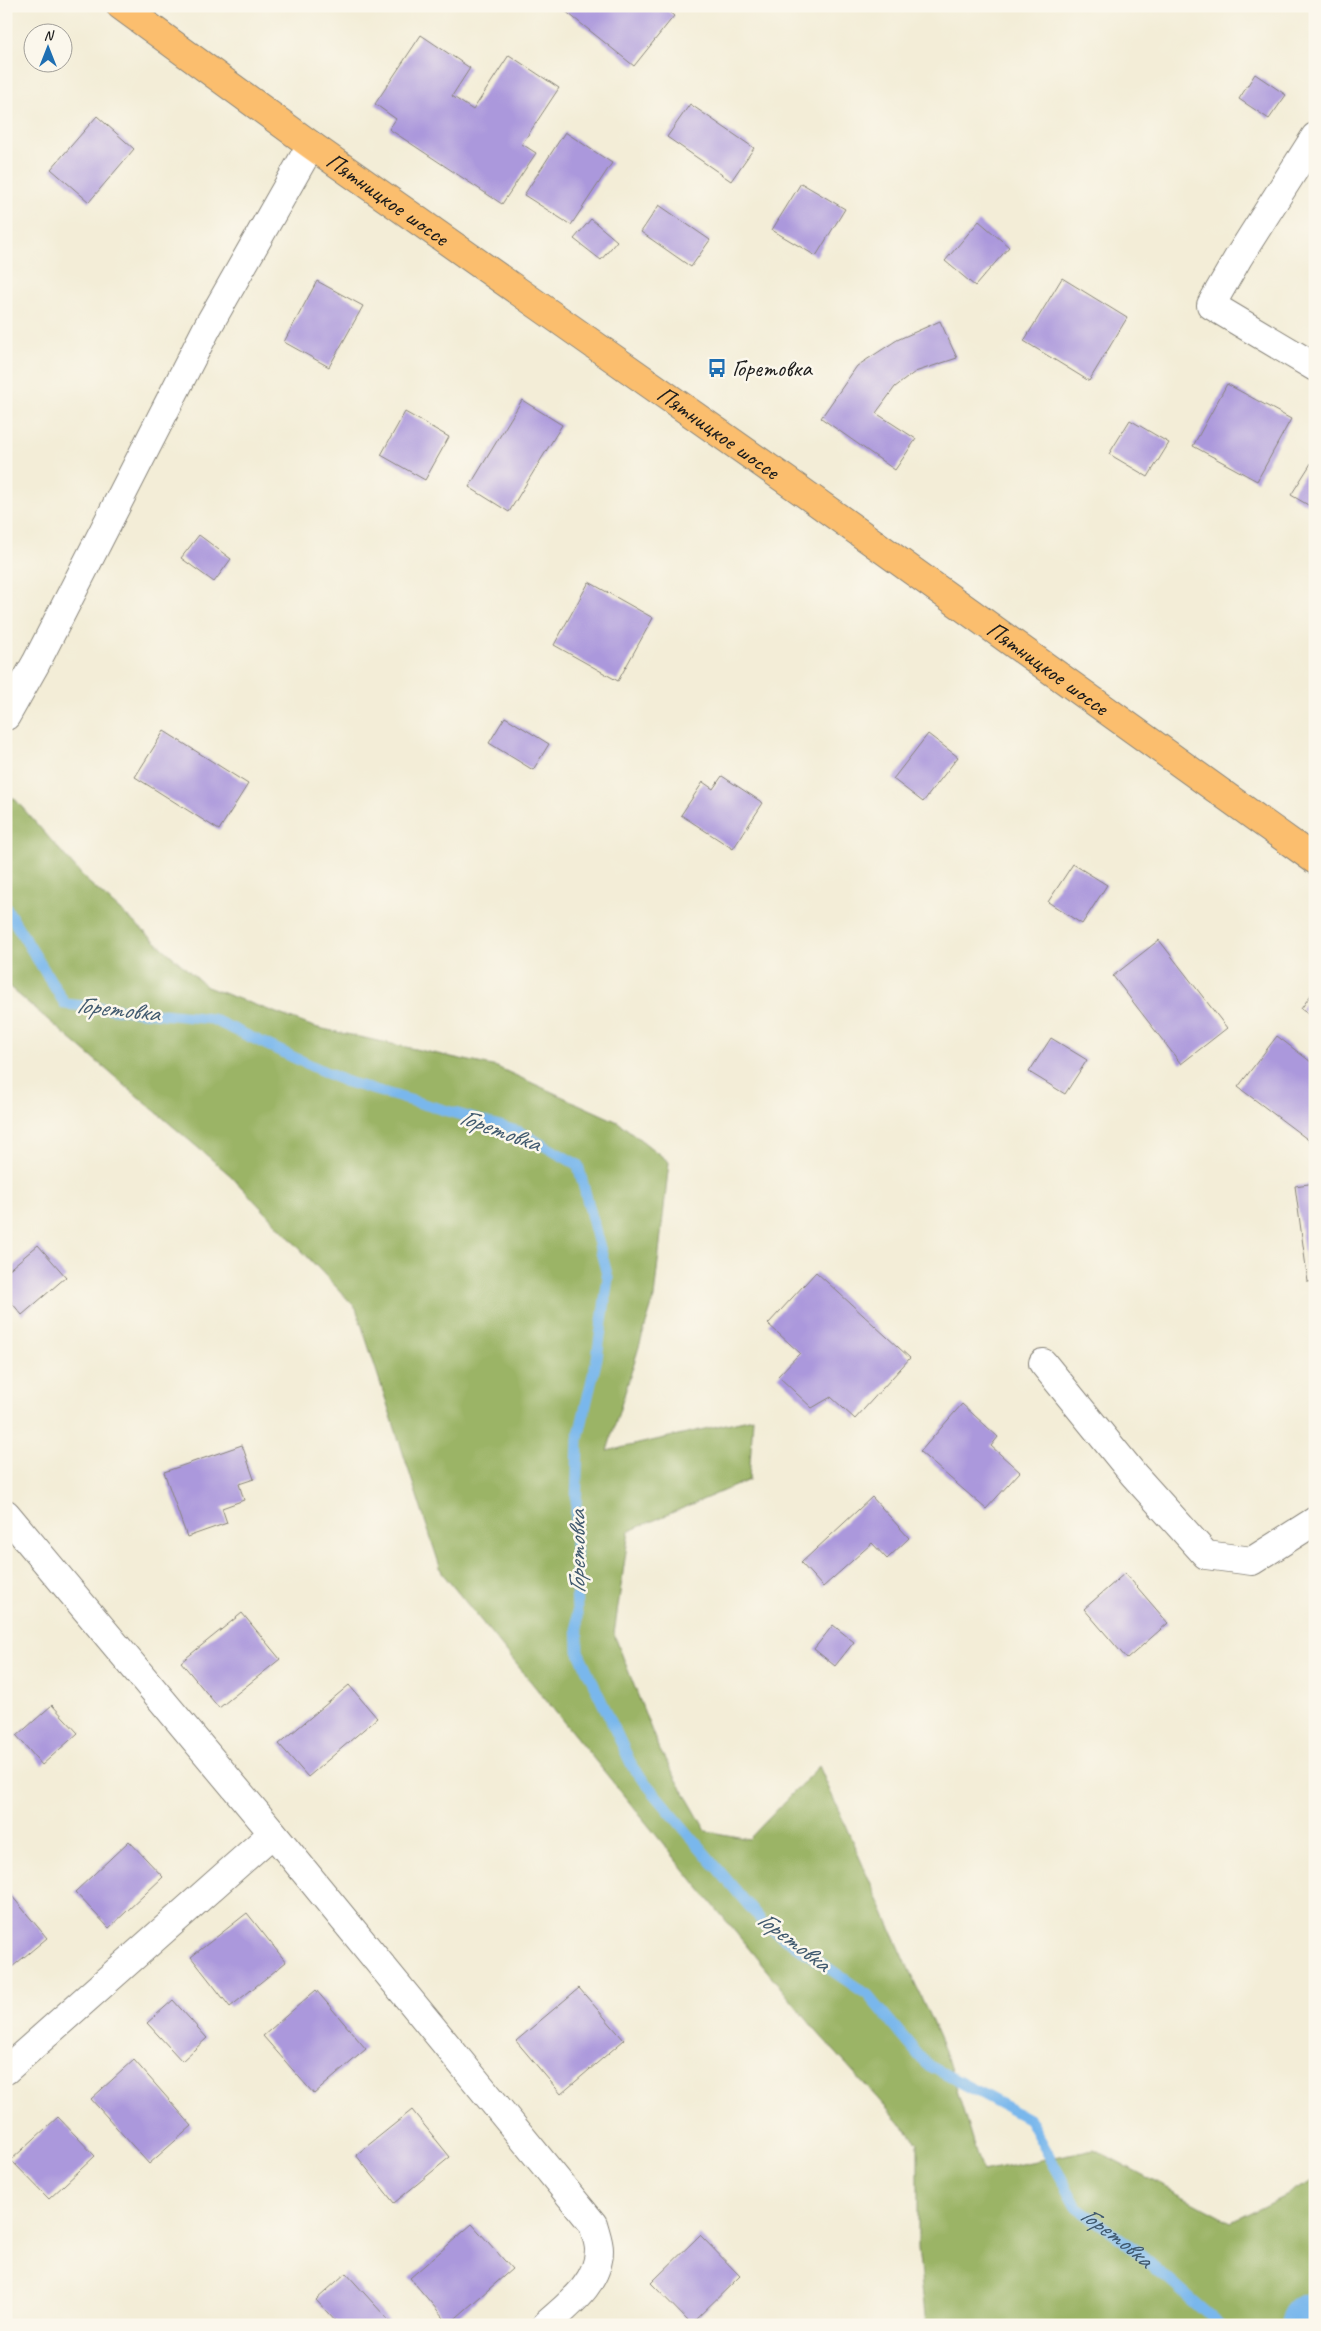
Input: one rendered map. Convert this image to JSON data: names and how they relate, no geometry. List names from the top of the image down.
{
  "streets": {
    "main road": ["Пятницкое шоссе"]
  },
  "water": ["Горетовка"],
  "places": {
    "bus stop": ["Горетовка"]
  },
  "north": "top"
}
